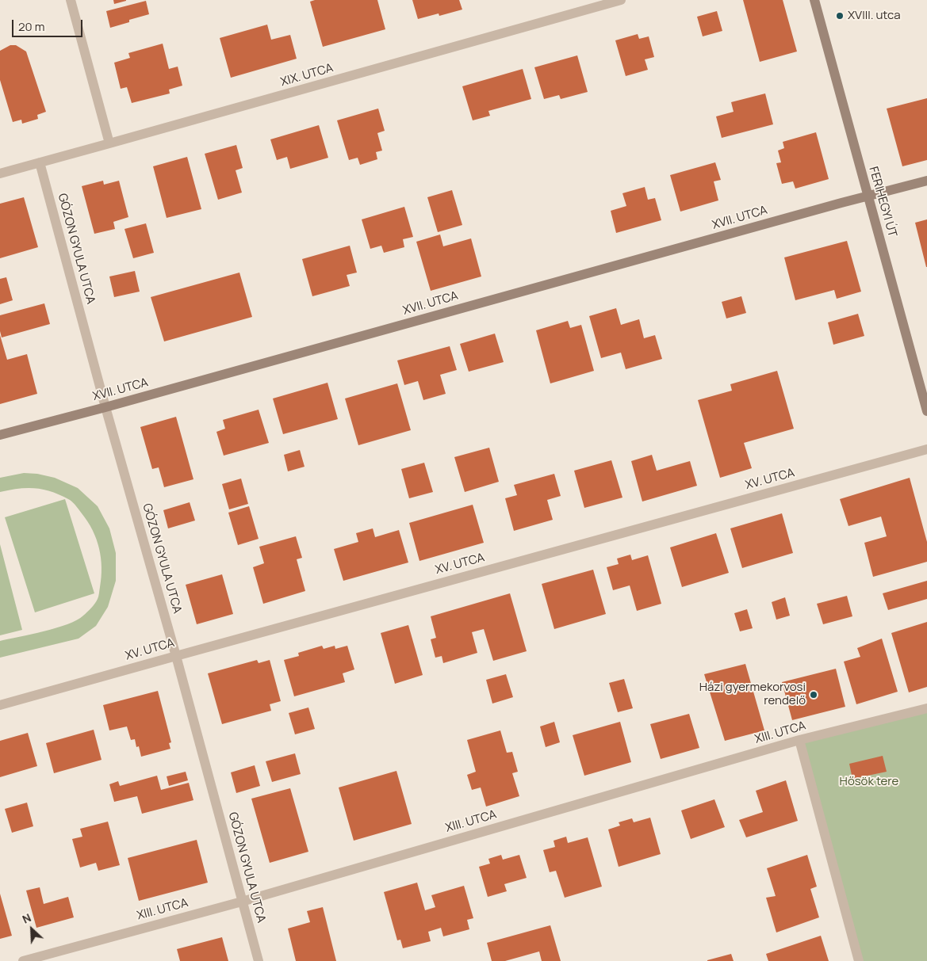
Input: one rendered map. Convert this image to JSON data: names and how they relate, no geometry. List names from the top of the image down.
{
  "streets": {
    "street": [
      "XIX. UTCA",
      "FERIHEGYI ÚT",
      "XVII. UTCA",
      "GÓZON GYULA UTCA",
      "XV. UTCA",
      "XIII. UTCA"
    ]
  },
  "crossings": [
    ["XIX. UTCA", "GÓZON GYULA UTCA"],
    ["FERIHEGYI ÚT", "XVII. UTCA"],
    ["XVII. UTCA", "GÓZON GYULA UTCA"],
    ["GÓZON GYULA UTCA", "XV. UTCA"],
    ["GÓZON GYULA UTCA", "XIII. UTCA"]
  ],
  "parks": ["Hősök tere"],
  "places": ["XVIII. utca", "Házi gyermekorvosi rendelő"],
  "scale_bar": "20 m",
  "north": "top left"
}
